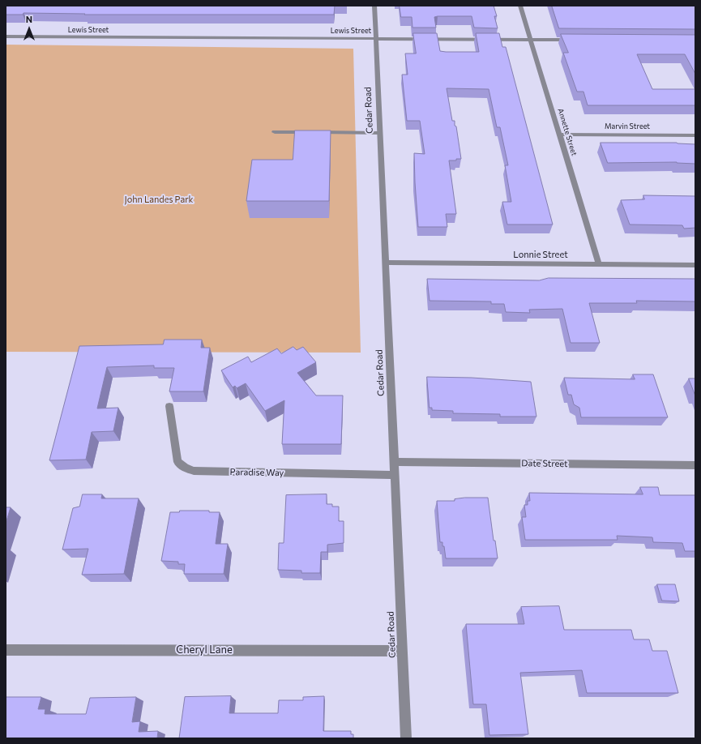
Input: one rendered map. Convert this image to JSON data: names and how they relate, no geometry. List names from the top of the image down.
{
  "streets": {
    "street": [
      "Lewis Street",
      "Cedar Road",
      "Marvin Street",
      "Annette Street",
      "Lonnie Street",
      "Date Street",
      "Paradise Way",
      "Cheryl Lane"
    ]
  },
  "crossings": [
    ["Lewis Street", "Cedar Road"],
    ["Lewis Street", "Annette Street"],
    ["Cedar Road", "Lonnie Street"],
    ["Cedar Road", "Date Street"],
    ["Cedar Road", "Paradise Way"],
    ["Cedar Road", "Cheryl Lane"],
    ["Marvin Street", "Annette Street"],
    ["Annette Street", "Lonnie Street"]
  ],
  "parks": ["John Landes Park"],
  "north": "top"
}
